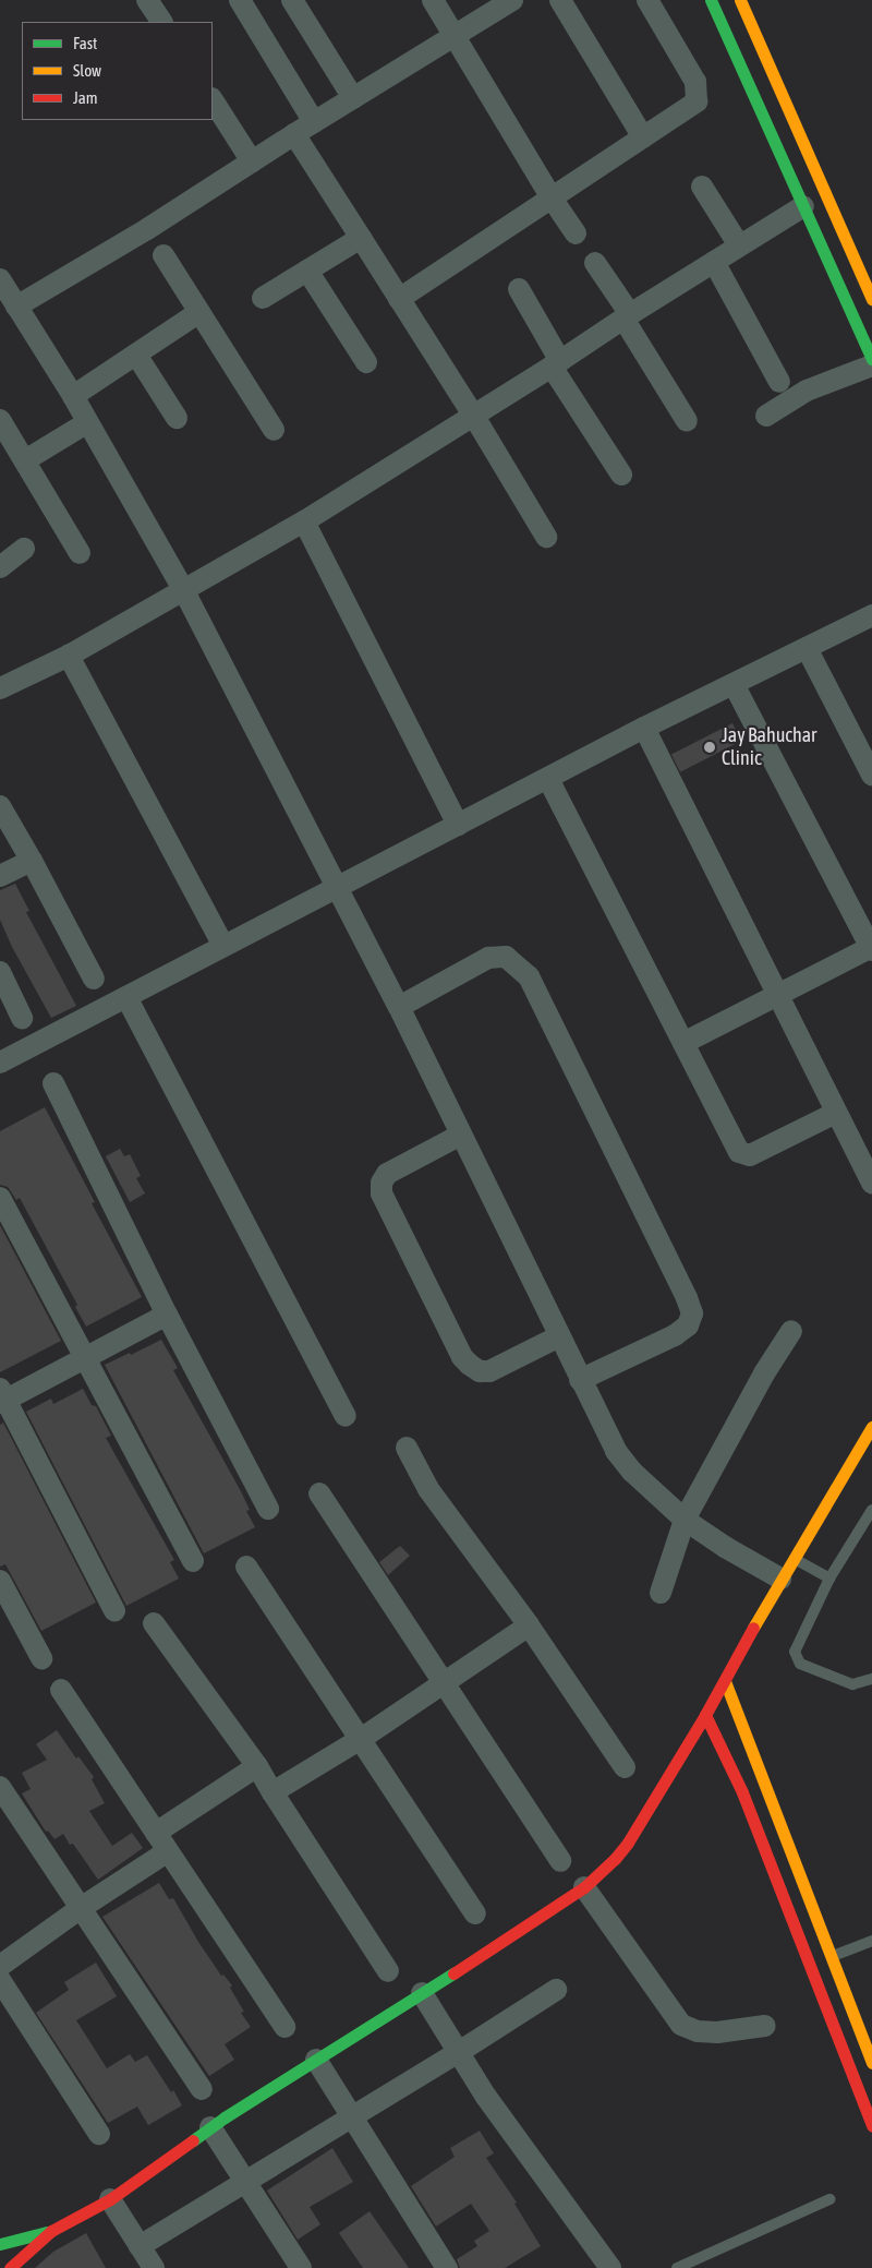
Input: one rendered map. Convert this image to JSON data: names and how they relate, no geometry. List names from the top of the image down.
{
  "places": ["Jay Bahuchar Clinic"],
  "legend": ["Fast", "Slow", "Jam"]
}
